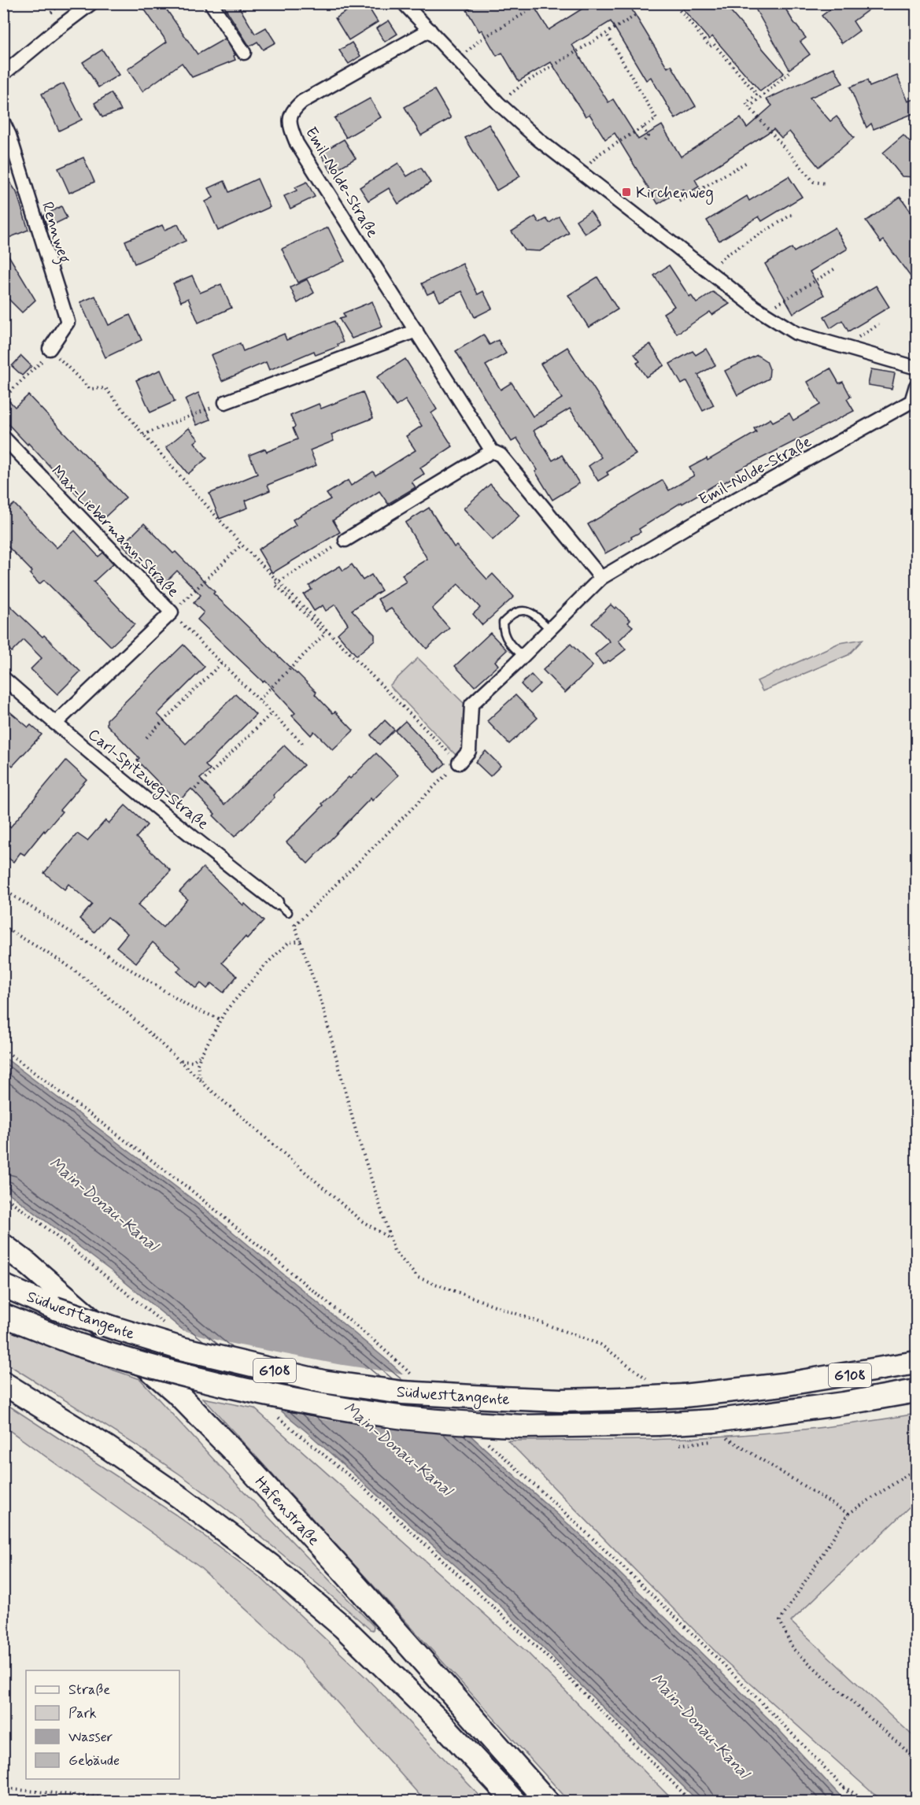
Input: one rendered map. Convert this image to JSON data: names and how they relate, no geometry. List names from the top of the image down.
{
  "streets": {
    "highway": ["Südwesttangente", "G108", "Hafenstraße"],
    "street": [
      "Emil-Nolde-Straße",
      "Rennweg",
      "Max-Liebermann-Straße",
      "Carl-Spitzweg-Straße"
    ]
  },
  "crossings": [
    ["Max-Liebermann-Straße", "Carl-Spitzweg-Straße"]
  ],
  "water": ["Main-Donau-Kanal"],
  "places": {
    "transit": ["Kirchenweg"]
  },
  "legend": [
    "Straße",
    "Park",
    "Wasser",
    "Gebäude"
  ]
}
